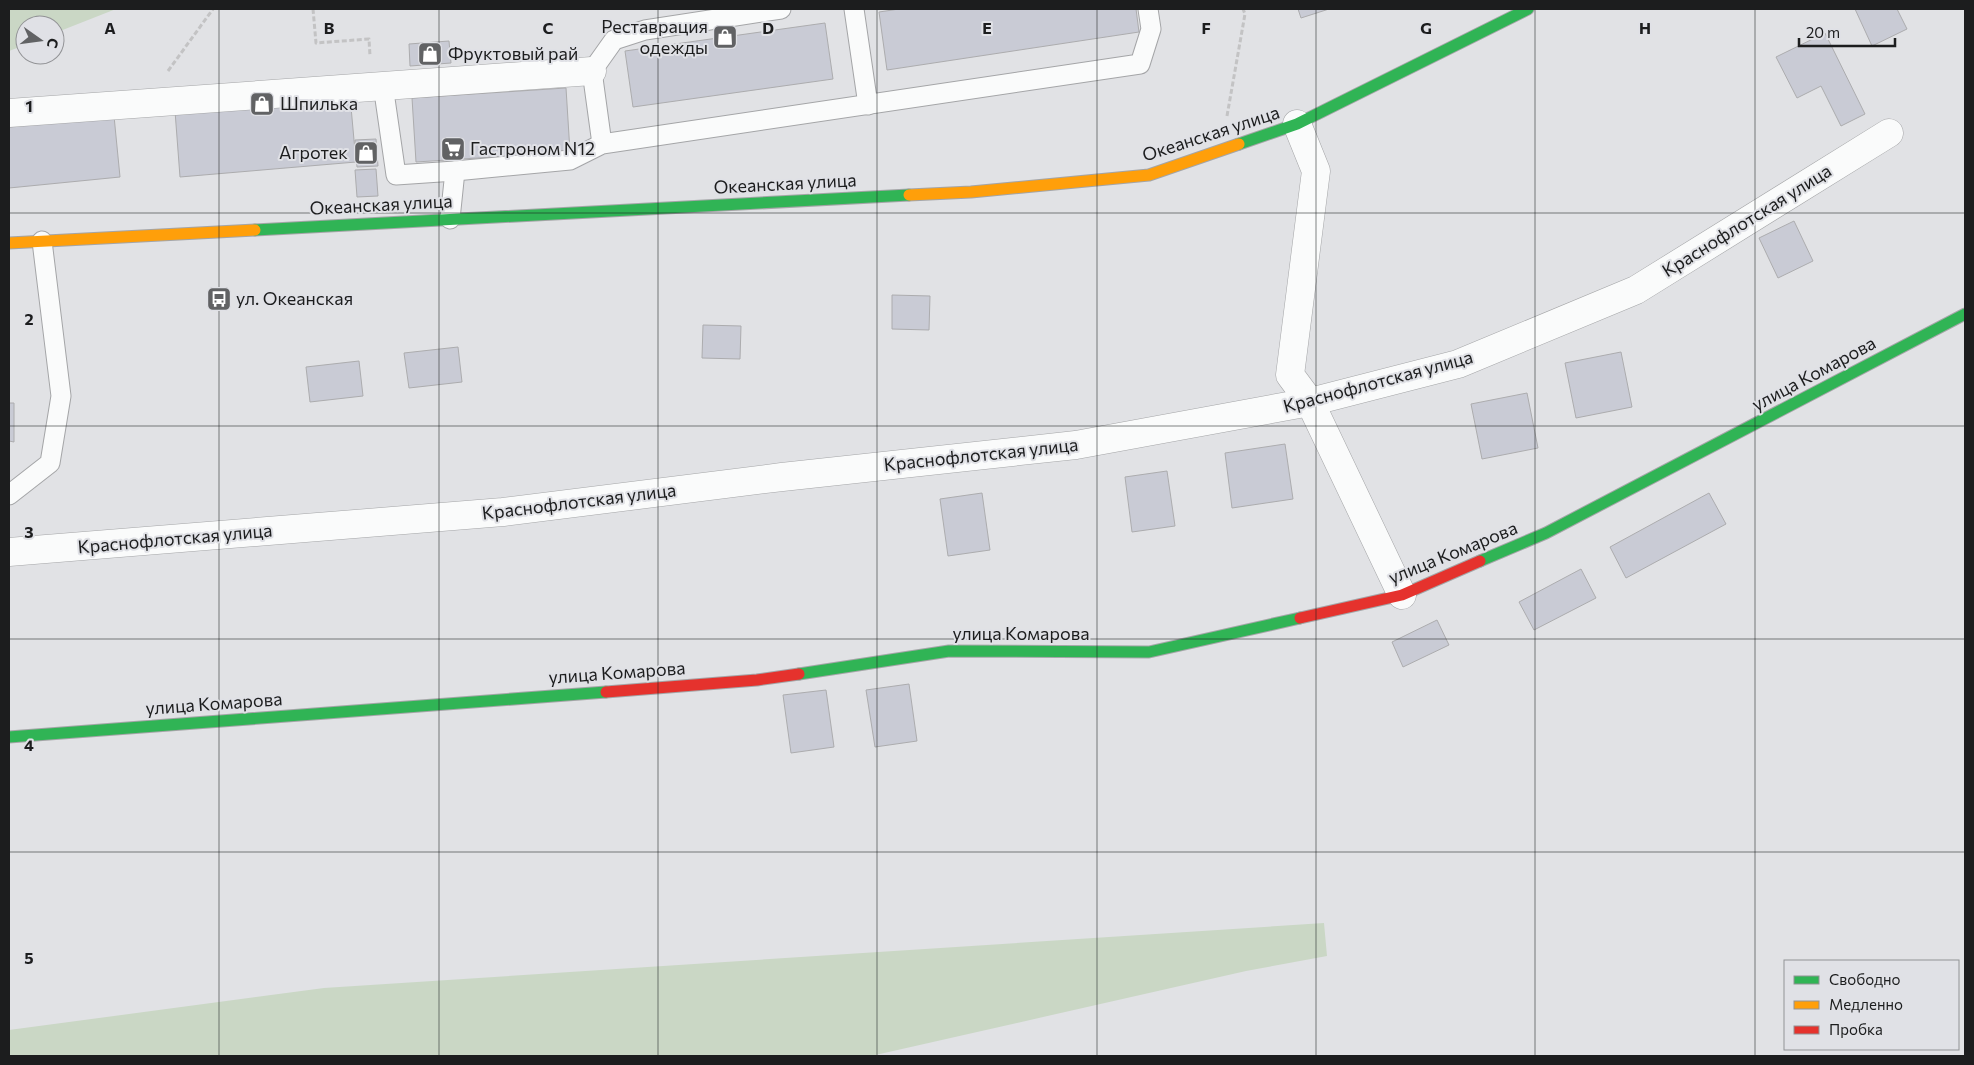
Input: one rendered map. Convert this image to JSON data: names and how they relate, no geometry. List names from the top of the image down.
{
  "streets": {
    "street": ["Океанская улица", "Краснофлотская улица", "улица Комарова"]
  },
  "places": {
    "shop": [
      "Реставрация одежды",
      "Фруктовый рай",
      "Шпилька",
      "Агротек"
    ],
    "supermarket": ["Гастроном N12"],
    "bus stop": ["ул. Океанская"]
  },
  "legend": ["Свободно", "Медленно", "Пробка"],
  "scale_bar": "20 m",
  "north": "right",
  "grid": {
    "columns": [
      "A",
      "B",
      "C",
      "D",
      "E",
      "F",
      "G",
      "H"
    ],
    "rows": [
      "1",
      "2",
      "3",
      "4",
      "5"
    ]
  }
}
